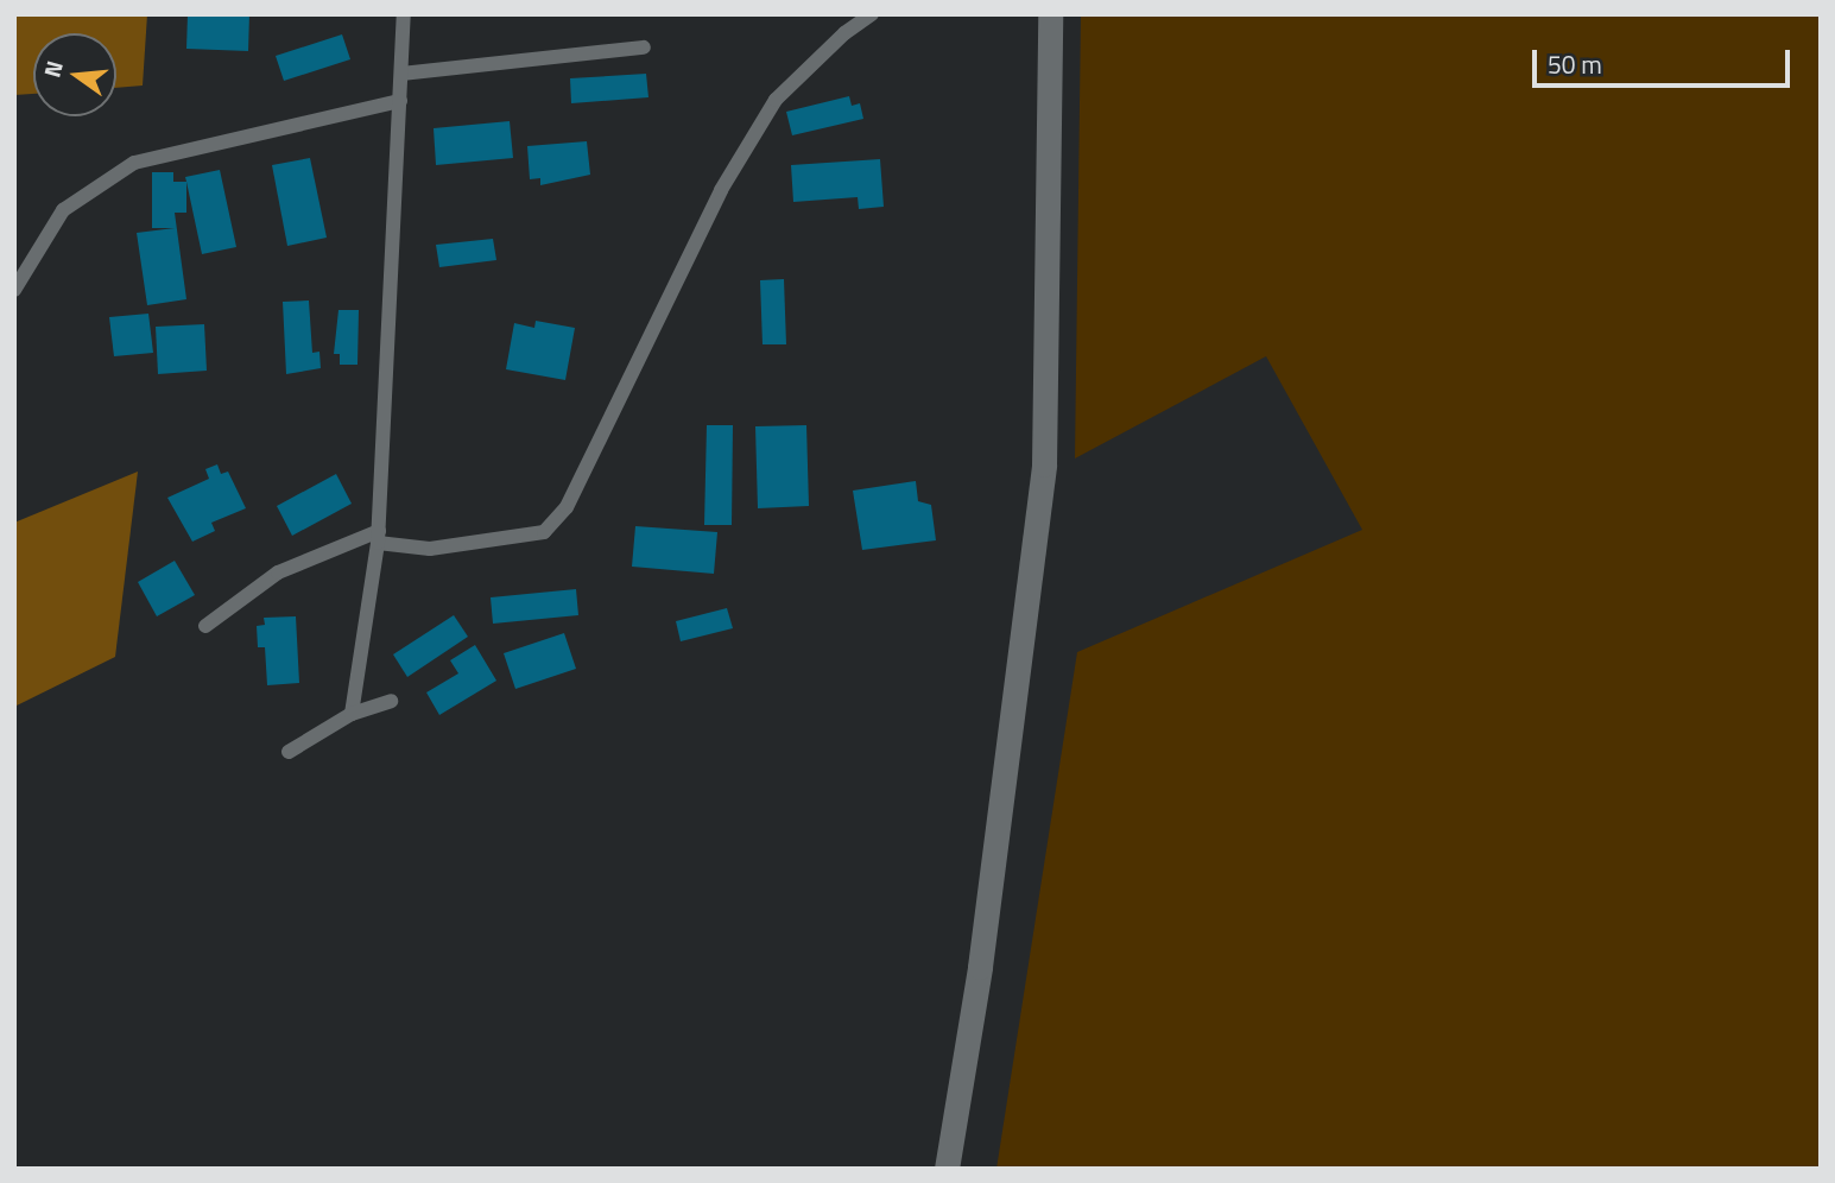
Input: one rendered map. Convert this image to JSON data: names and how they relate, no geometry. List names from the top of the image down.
{
  "scale_bar": "50 m",
  "north": "left"
}
